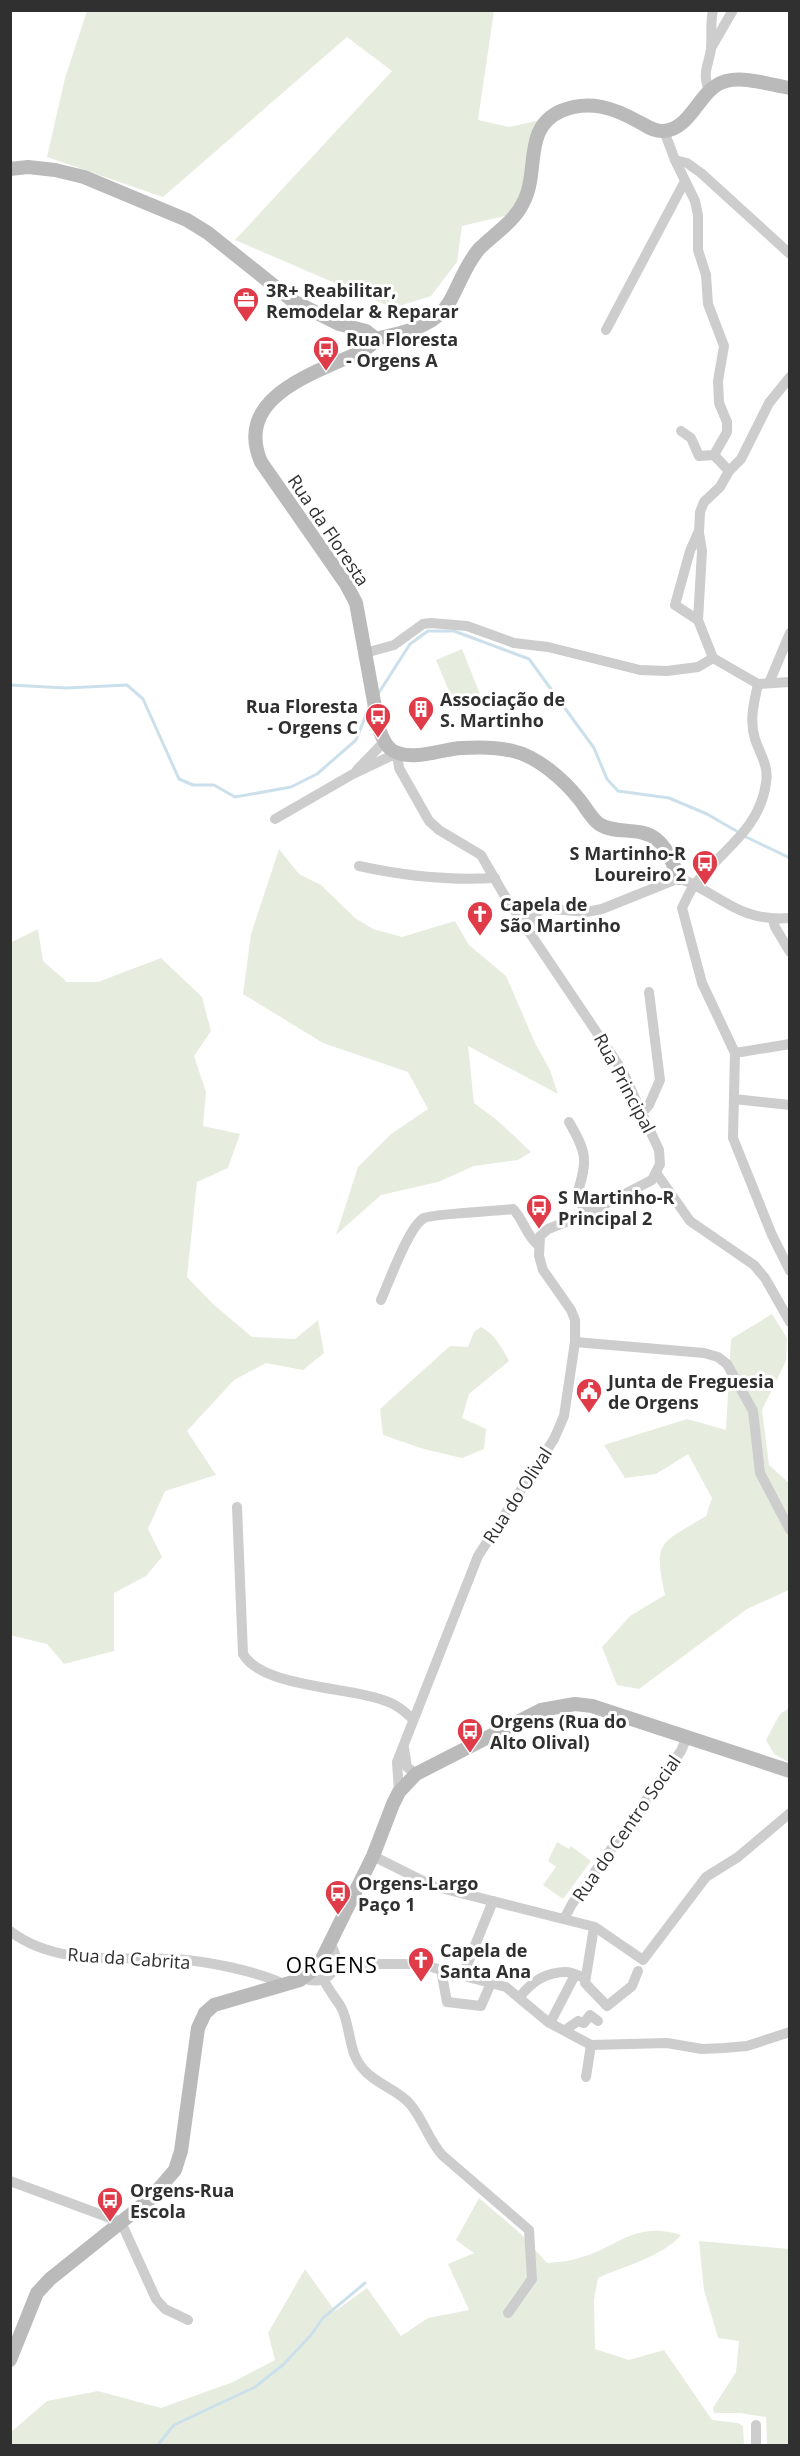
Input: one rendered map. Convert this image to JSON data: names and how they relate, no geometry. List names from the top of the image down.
{
  "streets": {
    "street": [
      "Rua da Floresta",
      "Rua Principal",
      "Rua do Olival",
      "Rua do Centro Social",
      "Rua da Cabrita"
    ]
  },
  "districts": ["ORGENS"],
  "places": {
    "office": ["3R+ Reabilitar, Remodelar & Reparar"],
    "bus stop": [
      "Rua Floresta - Orgens A",
      "Rua Floresta - Orgens C",
      "S Martinho-R Loureiro 2",
      "S Martinho-R Principal 2",
      "Orgens (Rua do Alto Olival)",
      "Orgens-Largo Paço 1",
      "Orgens-Rua Escola"
    ],
    "building": ["Associação de S. Martinho"],
    "church": ["Capela de São Martinho", "Capela de Santa Ana"],
    "public building": ["Junta de Freguesia de Orgens"]
  }
}
